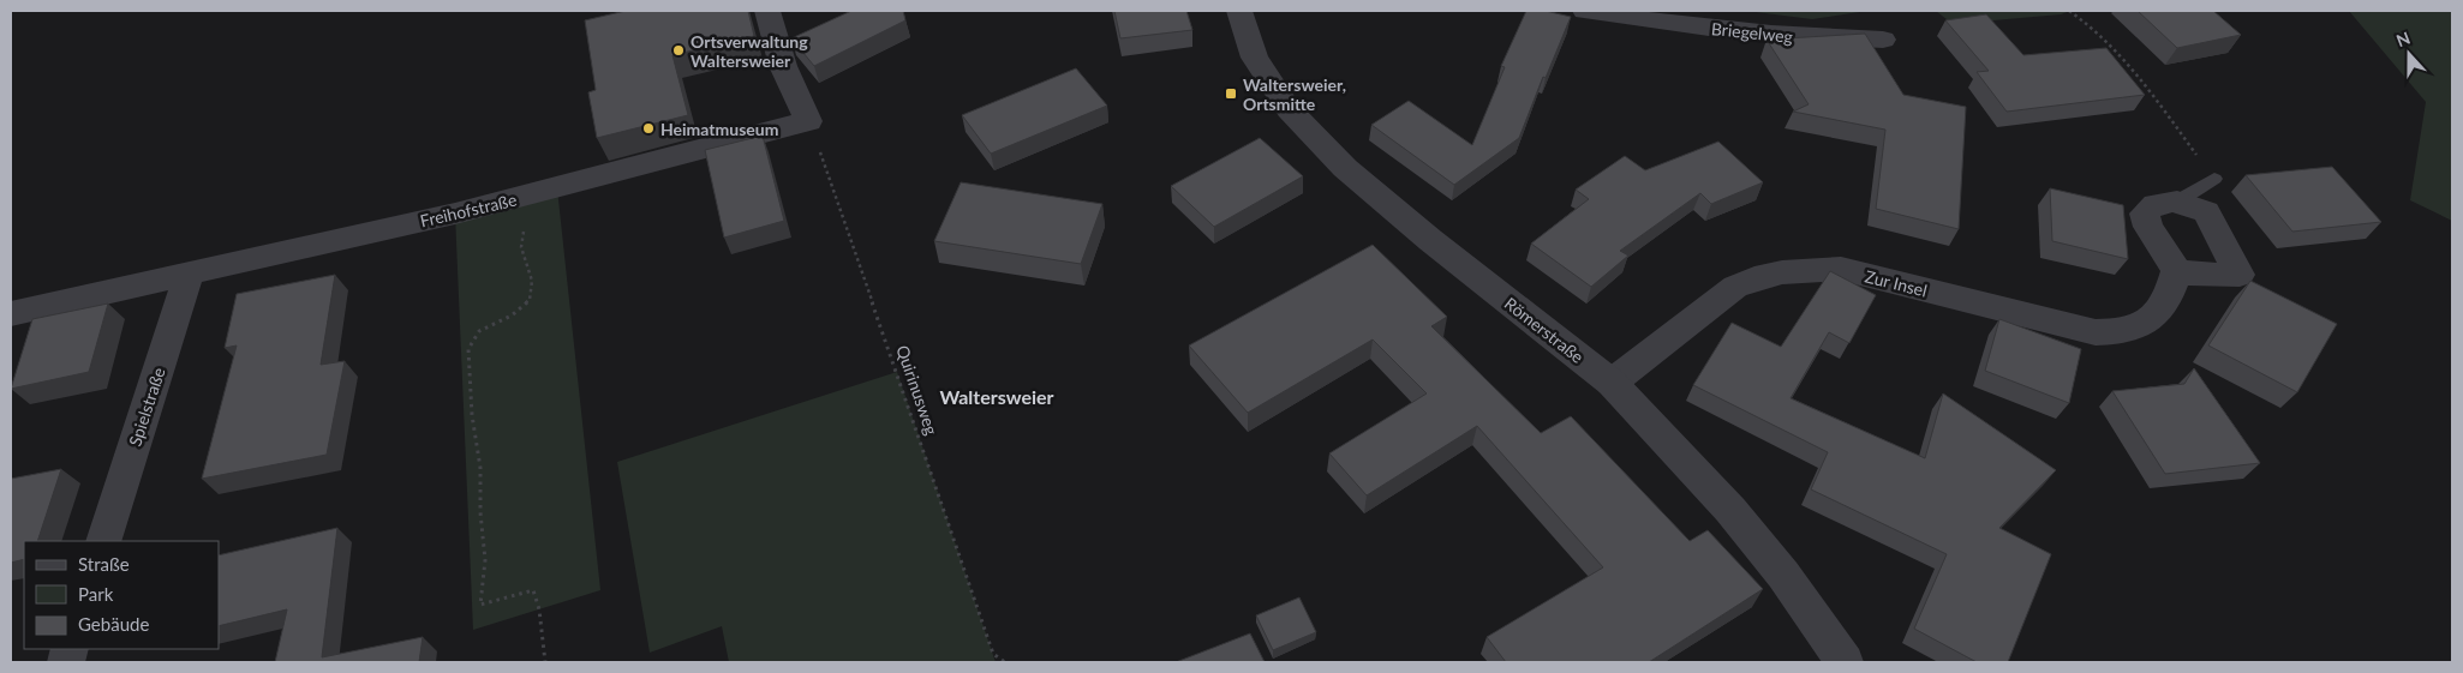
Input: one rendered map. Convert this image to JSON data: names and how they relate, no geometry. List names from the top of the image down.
{
  "streets": {
    "street": [
      "Briegelweg",
      "Freihofstraße",
      "Zur Insel",
      "Römerstraße",
      "Spielstraße"
    ],
    "path": ["Quirinusweg"]
  },
  "crossings": [
    ["Freihofstraße", "Quirinusweg"],
    ["Freihofstraße", "Spielstraße"],
    ["Zur Insel", "Römerstraße"]
  ],
  "districts": ["Waltersweier"],
  "places": {
    "other": ["Ortsverwaltung Waltersweier", "Heimatmuseum"],
    "transit": ["Waltersweier, Ortsmitte"]
  },
  "legend": ["Straße", "Park", "Gebäude"],
  "north": "top"
}
